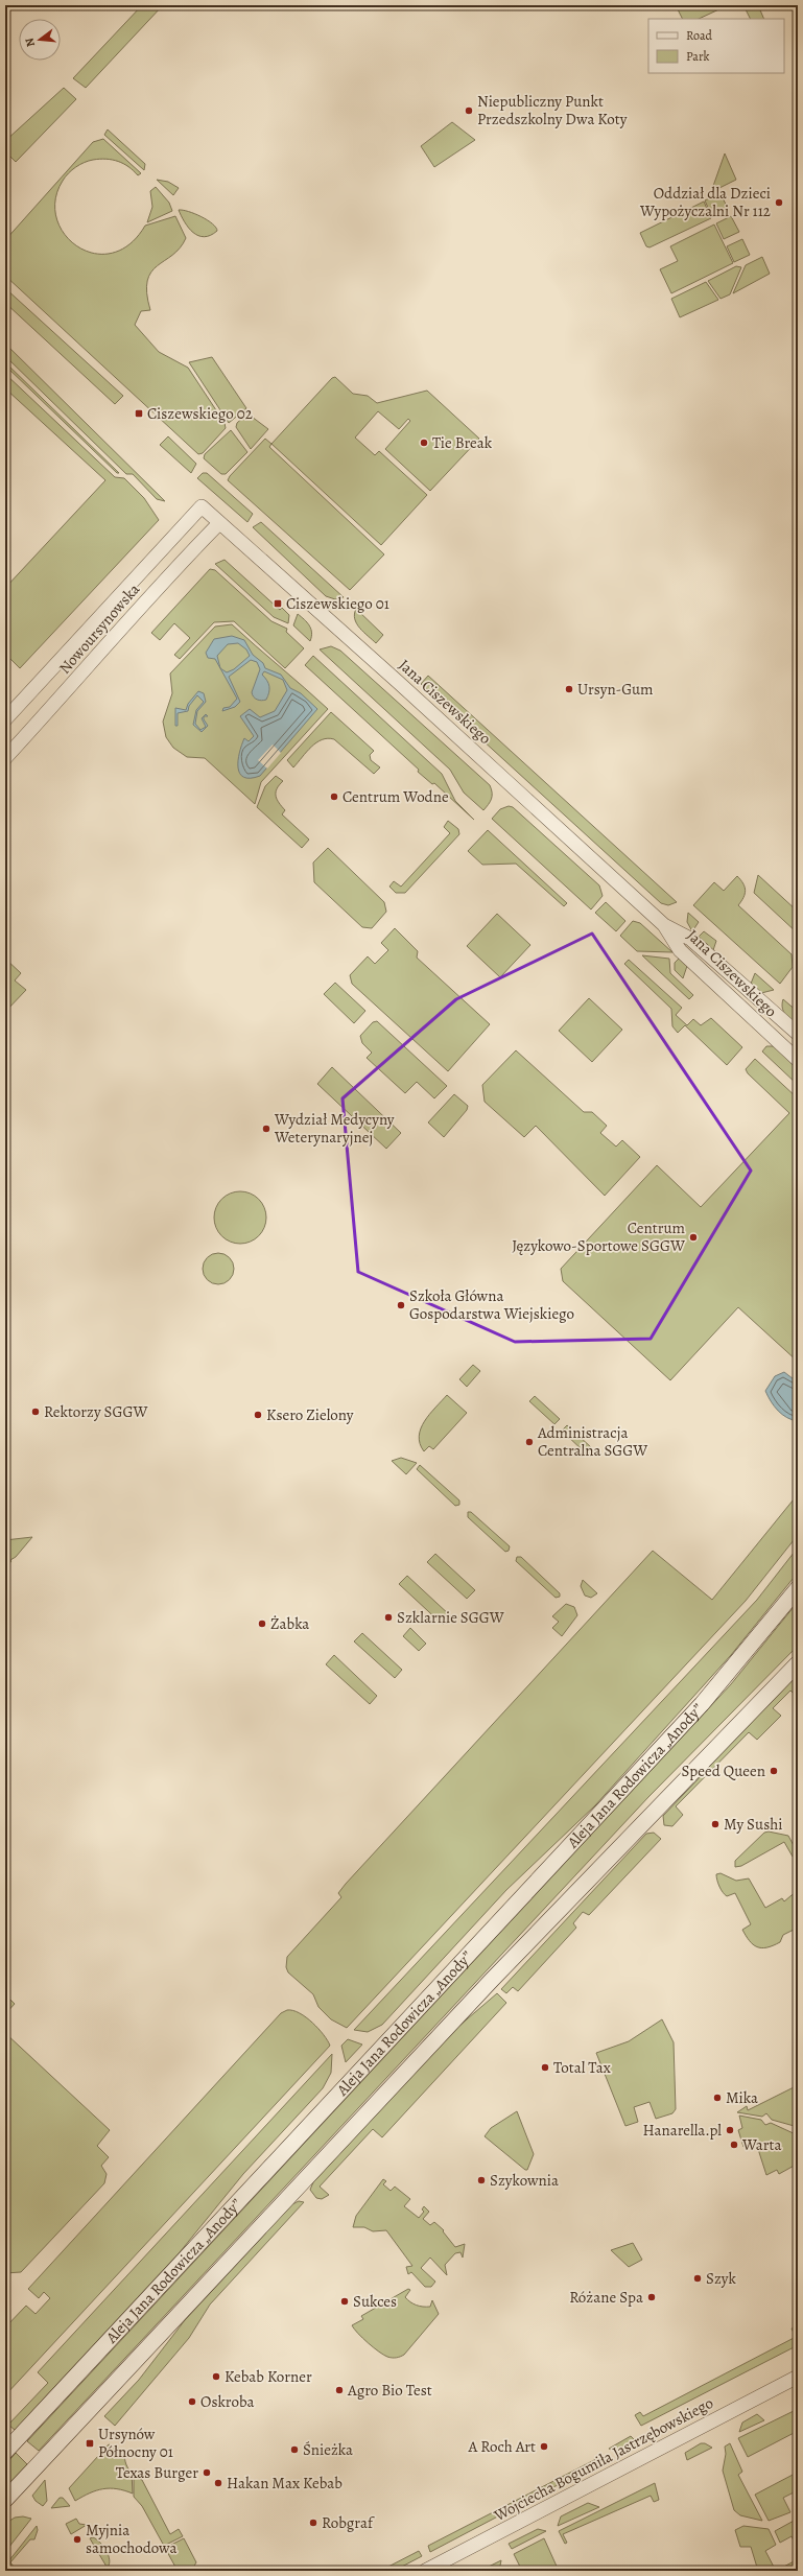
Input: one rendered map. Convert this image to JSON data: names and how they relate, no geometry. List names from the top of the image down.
{
  "streets": {
    "main road": ["Aleja Jana Rodowicza „Anody”"],
    "street": ["Nowoursynowska", "Jana Ciszewskiego", "Wojciecha Bogumiła Jastrzębowskiego"]
  },
  "crossings": [
    ["Nowoursynowska", "Jana Ciszewskiego"]
  ],
  "places": {
    "other": [
      "Niepubliczny Punkt Przedszkolny Dwa Koty",
      "Oddział dla Dzieci Wypożyczalni Nr 112",
      "Tie Break",
      "Ursyn-Gum",
      "Centrum Wodne",
      "Wydział Medycyny Weterynaryjnej",
      "Centrum Językowo-Sportowe SGGW",
      "Szkoła Główna Gospodarstwa Wiejskiego",
      "Rektorzy SGGW",
      "Ksero Zielony",
      "Administracja Centralna SGGW",
      "Szklarnie SGGW",
      "Żabka",
      "Speed Queen",
      "My Sushi",
      "Total Tax",
      "Mika",
      "Hanarella.pl",
      "Warta",
      "Szykownia",
      "Szyk",
      "Różane Spa",
      "Sukces",
      "Kebab Korner",
      "Agro Bio Test",
      "Oskroba",
      "A Roch Art",
      "Śnieżka",
      "Texas Burger",
      "Hakan Max Kebab",
      "Robgraf",
      "Myjnia samochodowa"
    ],
    "transit": ["Ciszewskiego 02", "Ciszewskiego 01", "Ursynów Północny 01"]
  },
  "legend": ["Road", "Park"],
  "north": "left"
}
